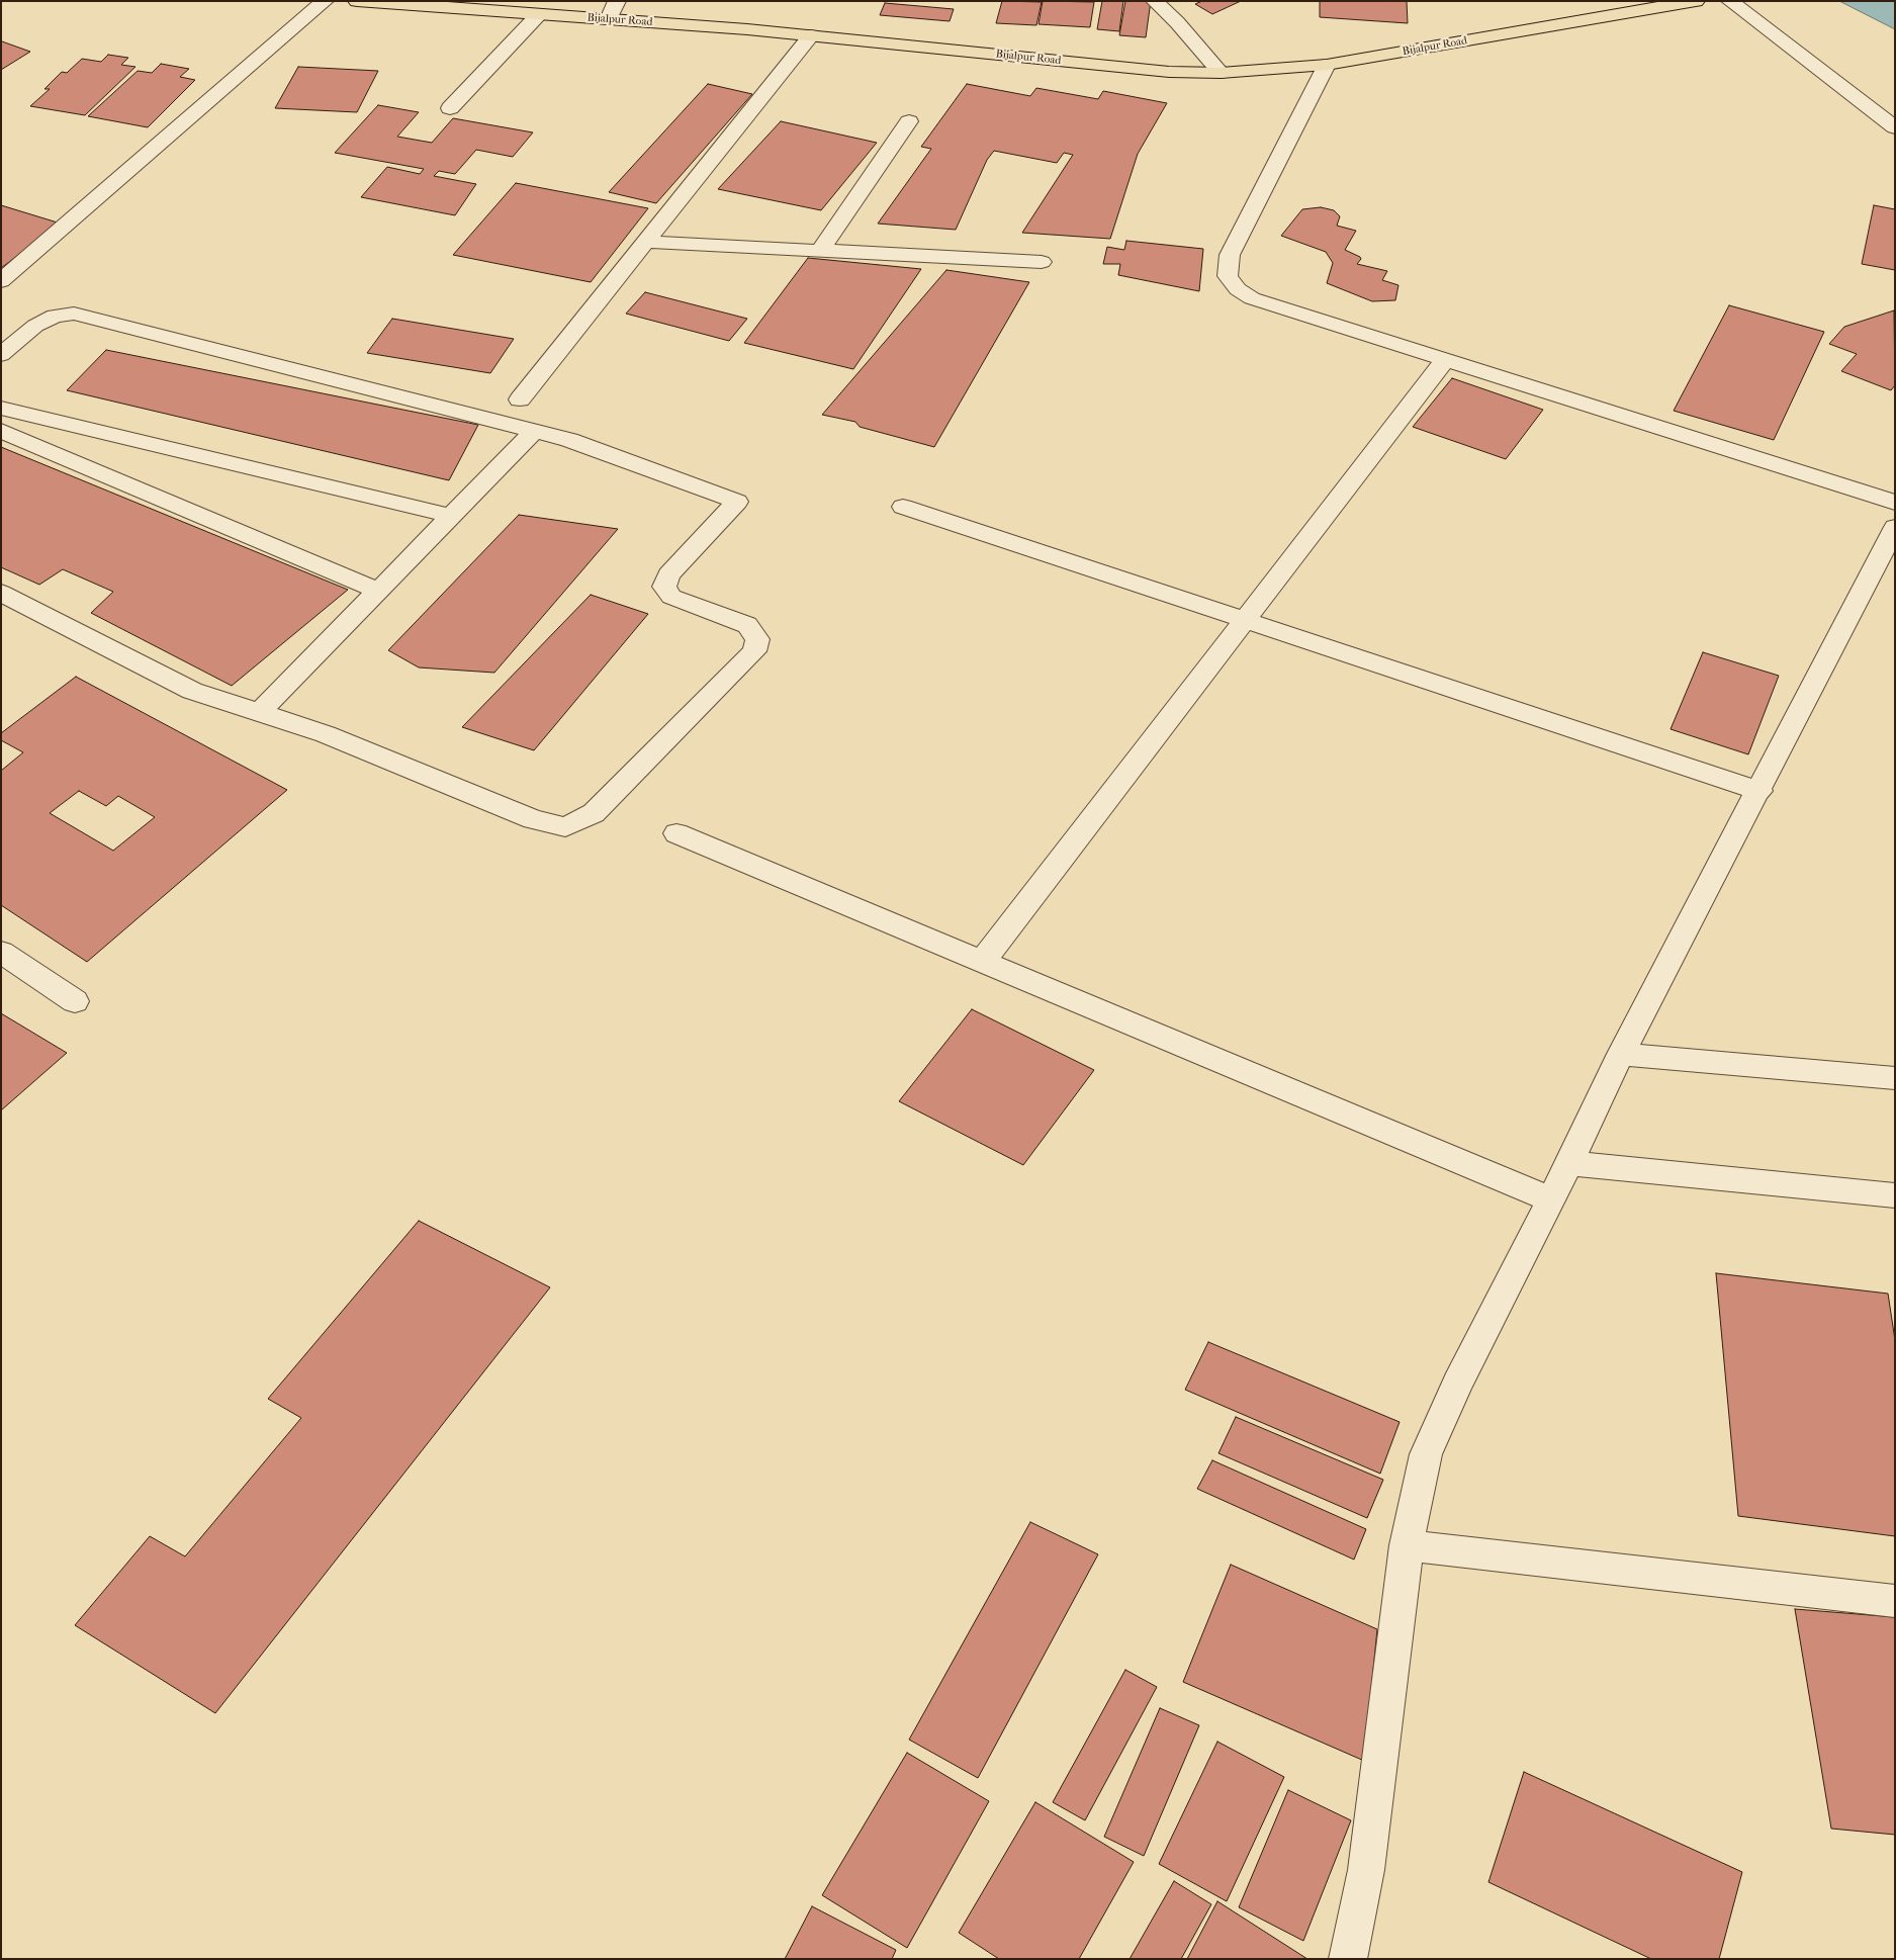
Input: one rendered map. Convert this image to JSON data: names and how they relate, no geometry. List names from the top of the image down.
{
  "streets": {
    "main road": ["Bijalpur Road"]
  }
}
